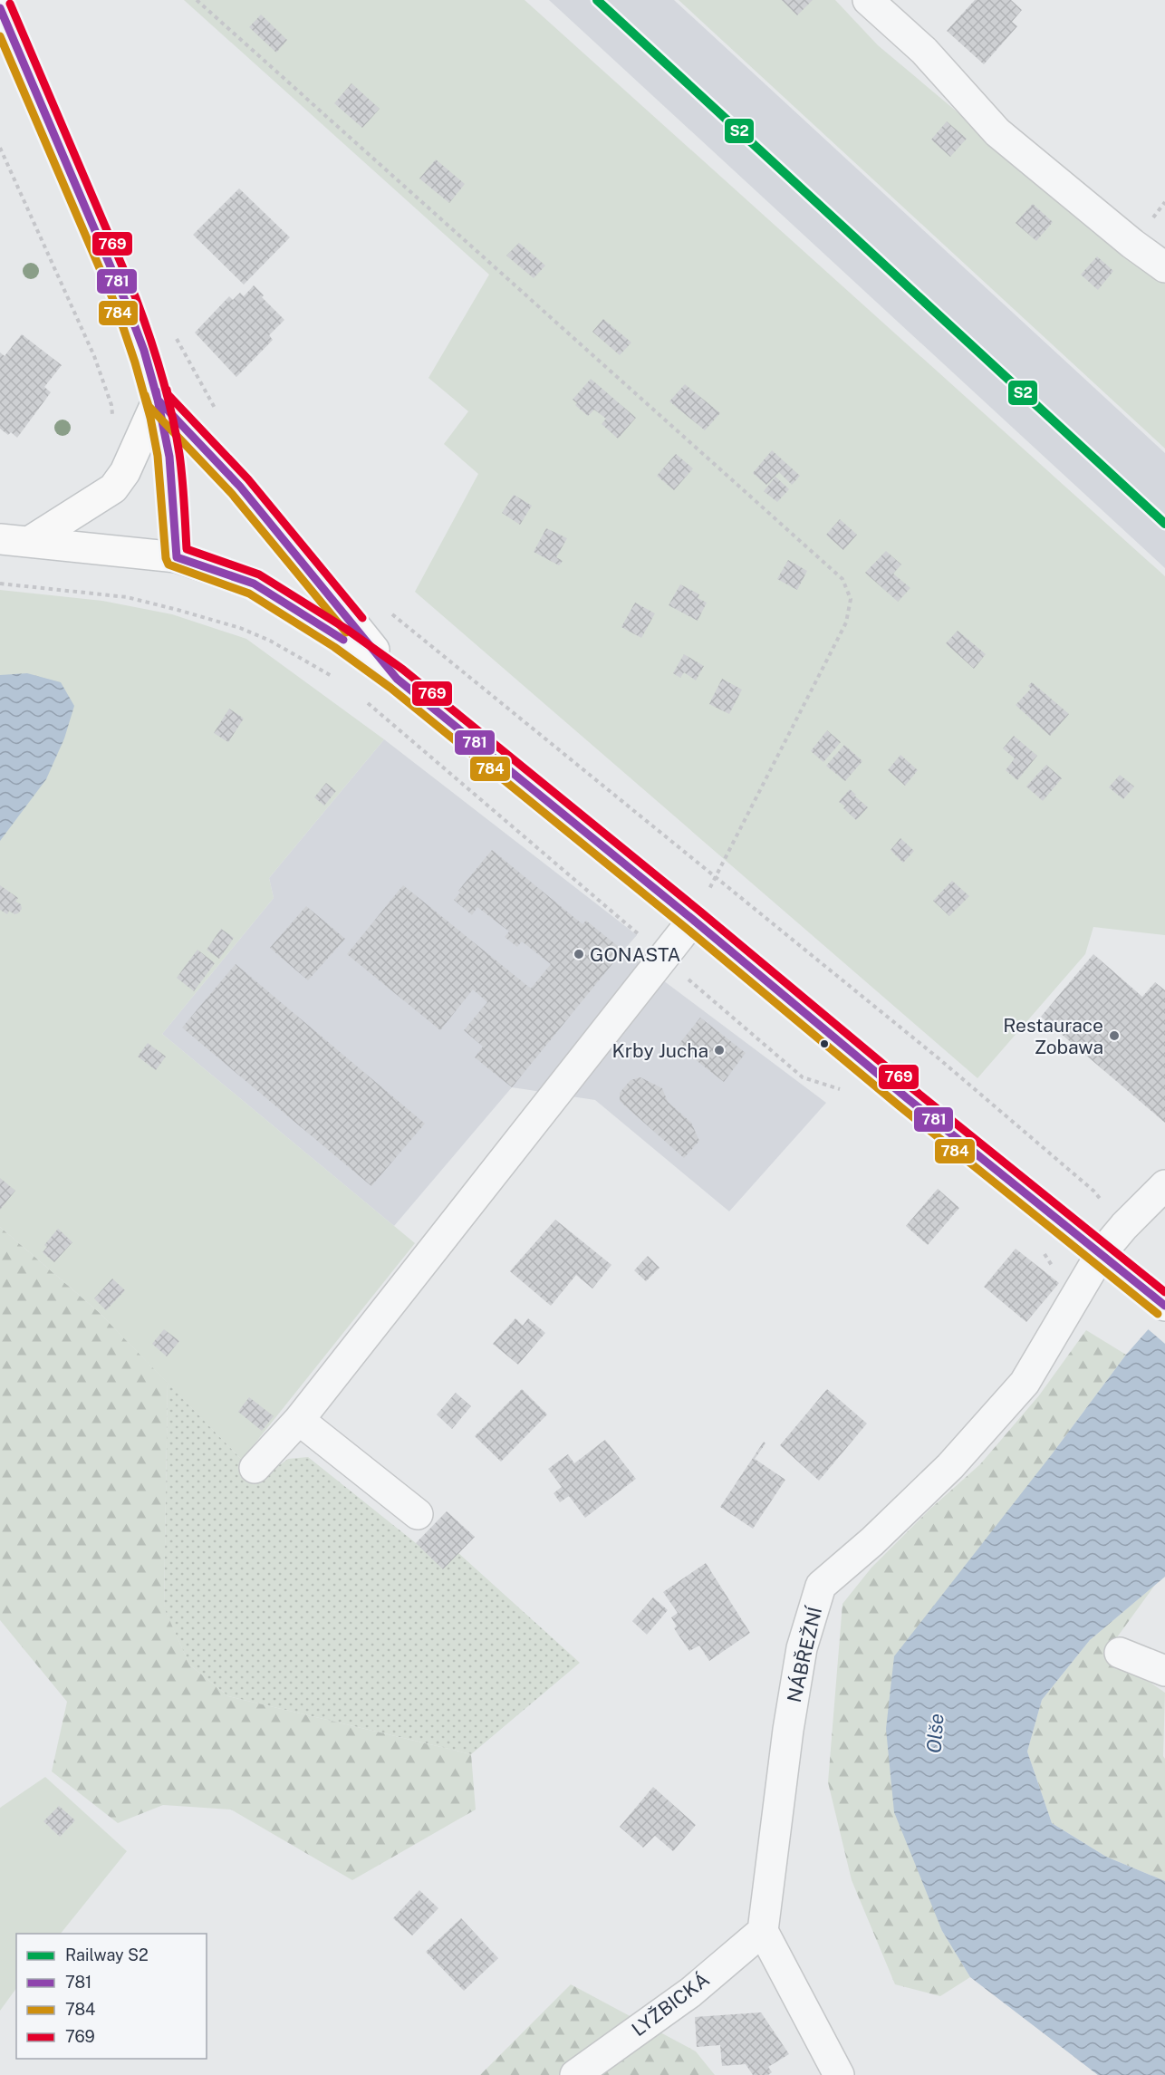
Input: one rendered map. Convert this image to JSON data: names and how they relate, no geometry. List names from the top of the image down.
{
  "streets": {
    "street": ["NÁBŘEŽNÍ", "LYŽBICKÁ"]
  },
  "crossings": [
    ["NÁBŘEŽNÍ", "LYŽBICKÁ"]
  ],
  "water": ["Olše"],
  "places": ["GONASTA", "Restaurace Zobawa", "Krby Jucha"],
  "lines": [
    "rail line S2",
    "transit line 769",
    "transit line 781",
    "transit line 784"
  ],
  "legend": [
    "Railway S2",
    "781",
    "784",
    "769"
  ]
}
